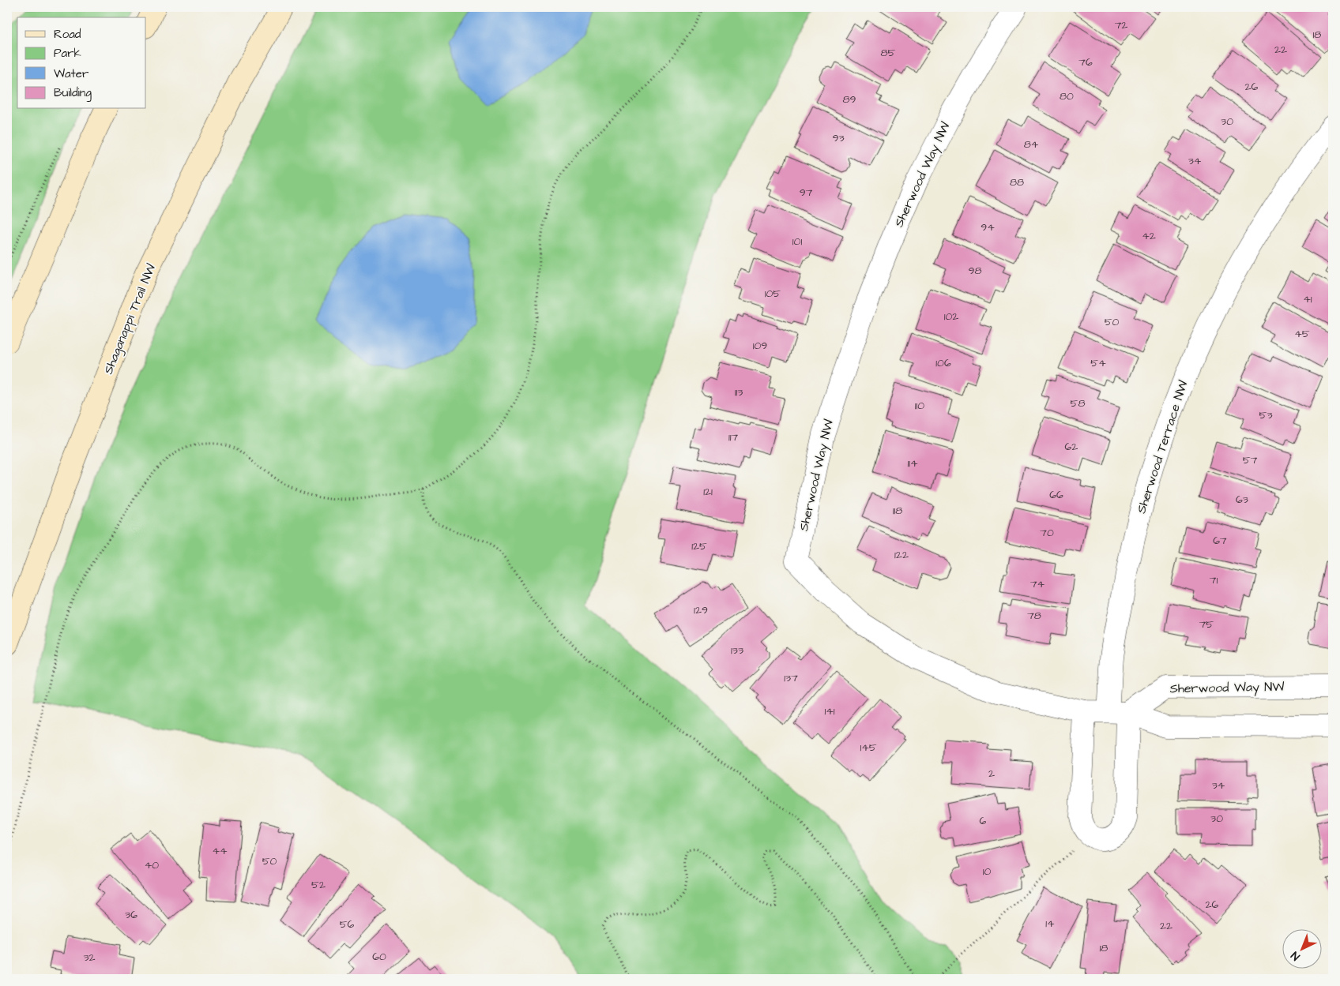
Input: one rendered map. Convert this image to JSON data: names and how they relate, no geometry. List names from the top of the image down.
{
  "streets": {
    "main road": ["Shaganappi Trail NW"],
    "street": ["Sherwood Way NW", "Sherwood Terrace NW"]
  },
  "crossings": [
    ["Sherwood Way NW", "Sherwood Terrace NW"]
  ],
  "house_numbers": [
    "72",
    "18",
    "22",
    "85",
    "76",
    "26",
    "80",
    "89",
    "30",
    "93",
    "84",
    "34",
    "88",
    "97",
    "94",
    "42",
    "101",
    "98",
    "105",
    "41",
    "102",
    "50",
    "45",
    "109",
    "106",
    "54",
    "113",
    "58",
    "110",
    "53",
    "117",
    "62",
    "57",
    "114",
    "121",
    "66",
    "63",
    "118",
    "70",
    "67",
    "125",
    "122",
    "71",
    "74",
    "129",
    "78",
    "75",
    "133",
    "137",
    "141",
    "145",
    "2",
    "34",
    "30",
    "6",
    "44",
    "50",
    "40",
    "10",
    "52",
    "26",
    "36",
    "14",
    "56",
    "22",
    "18",
    "60",
    "32"
  ],
  "legend": [
    "Road",
    "Park",
    "Water",
    "Building"
  ],
  "north": "bottom left"
}
